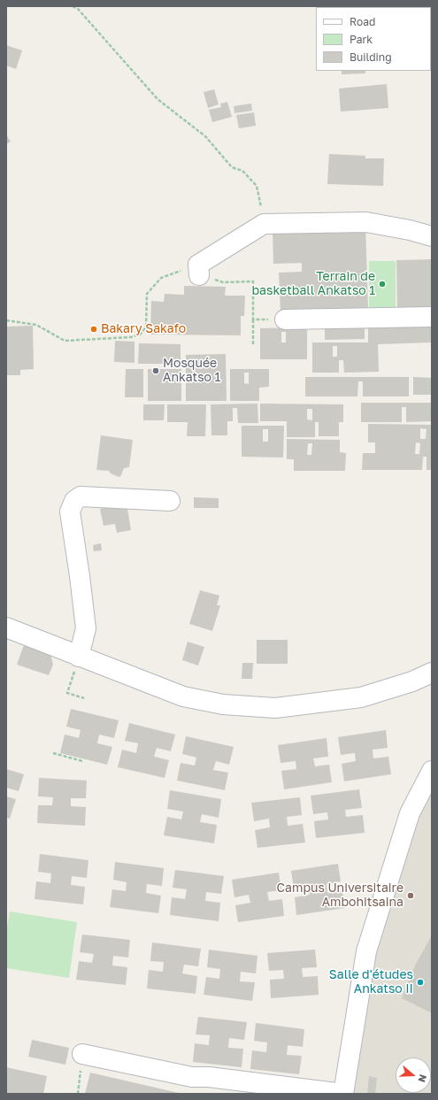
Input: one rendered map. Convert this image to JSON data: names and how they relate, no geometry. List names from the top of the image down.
{
  "places": [
    "Terrain de basketball Ankatso 1",
    "Bakary Sakafo",
    "Mosquée Ankatso 1",
    "Campus Universitaire Ambohitsaina",
    "Salle d'études Ankatso II"
  ],
  "legend": ["Road", "Park", "Building"],
  "north": "right"
}
